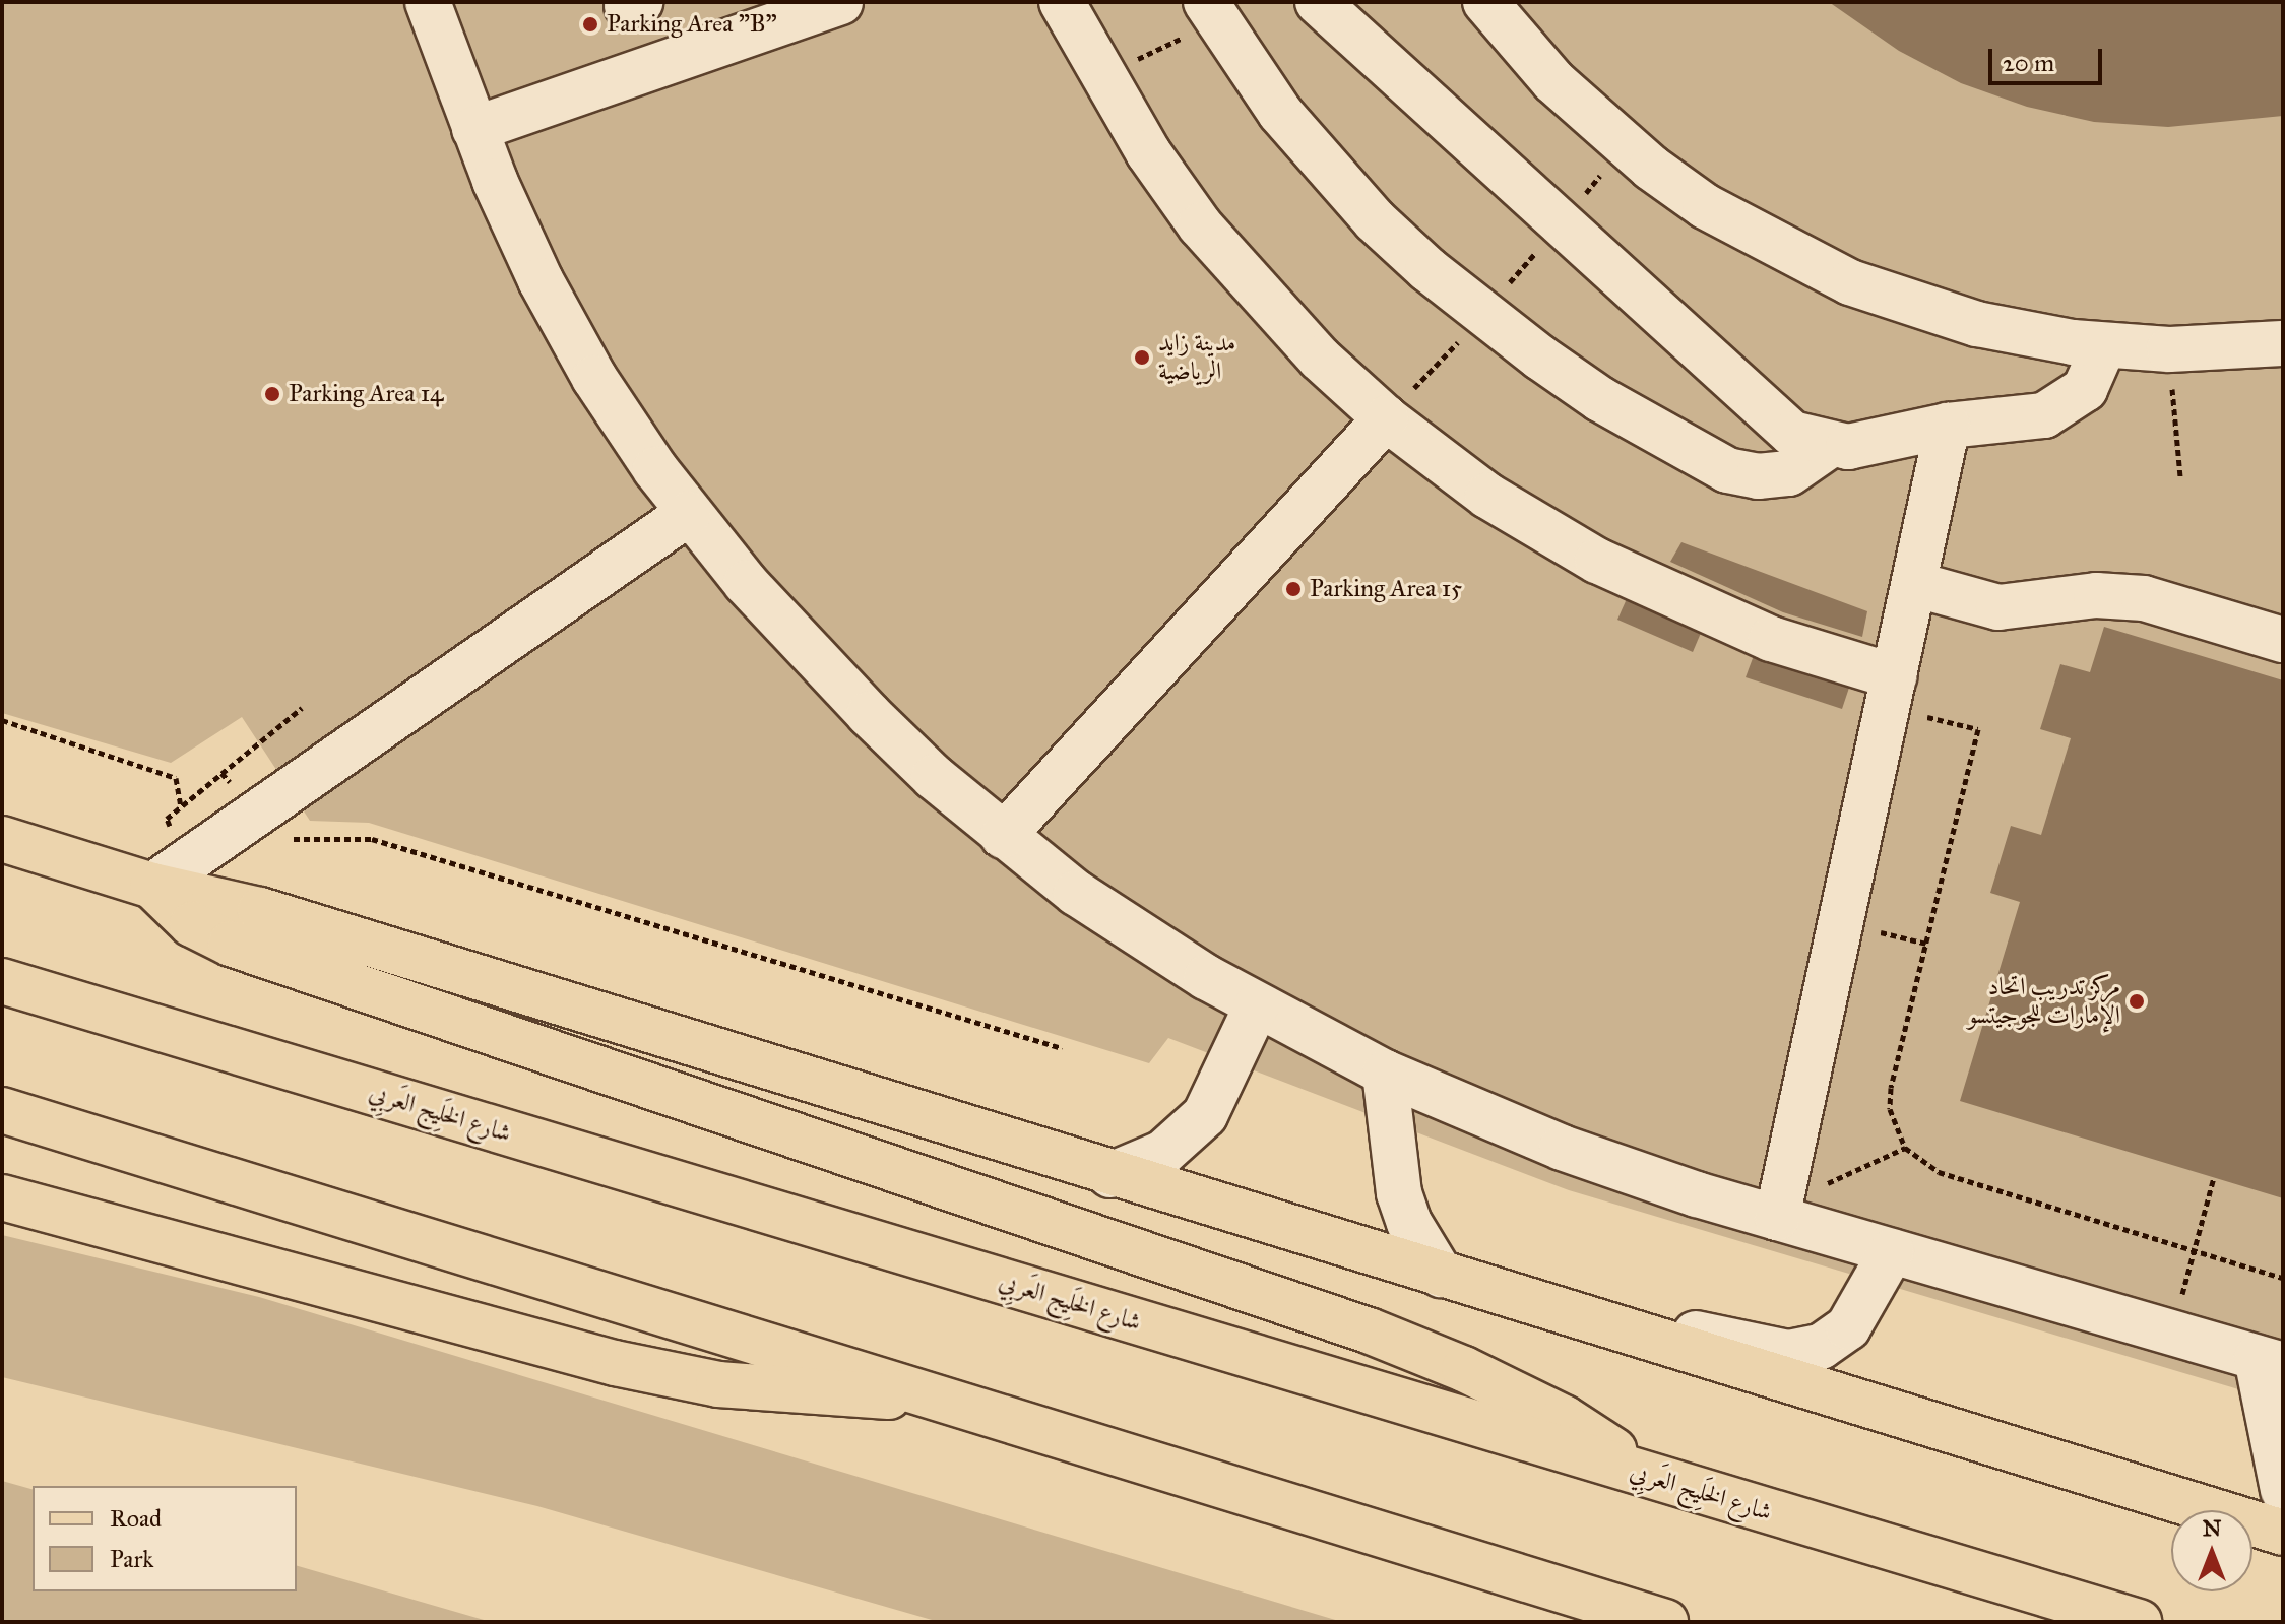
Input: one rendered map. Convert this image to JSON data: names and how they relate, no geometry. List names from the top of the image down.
{
  "streets": {
    "main road": ["شارع الخَلِيج العَربِي"]
  },
  "places": [
    "Parking Area \"B\"",
    "مدينة زايد الرياضية",
    "Parking Area 14",
    "Parking Area 15",
    "مركز تدريب اتحاد الإمارات للجوجيتسو"
  ],
  "legend": ["Road", "Park"],
  "scale_bar": "20 m",
  "north": "top"
}
